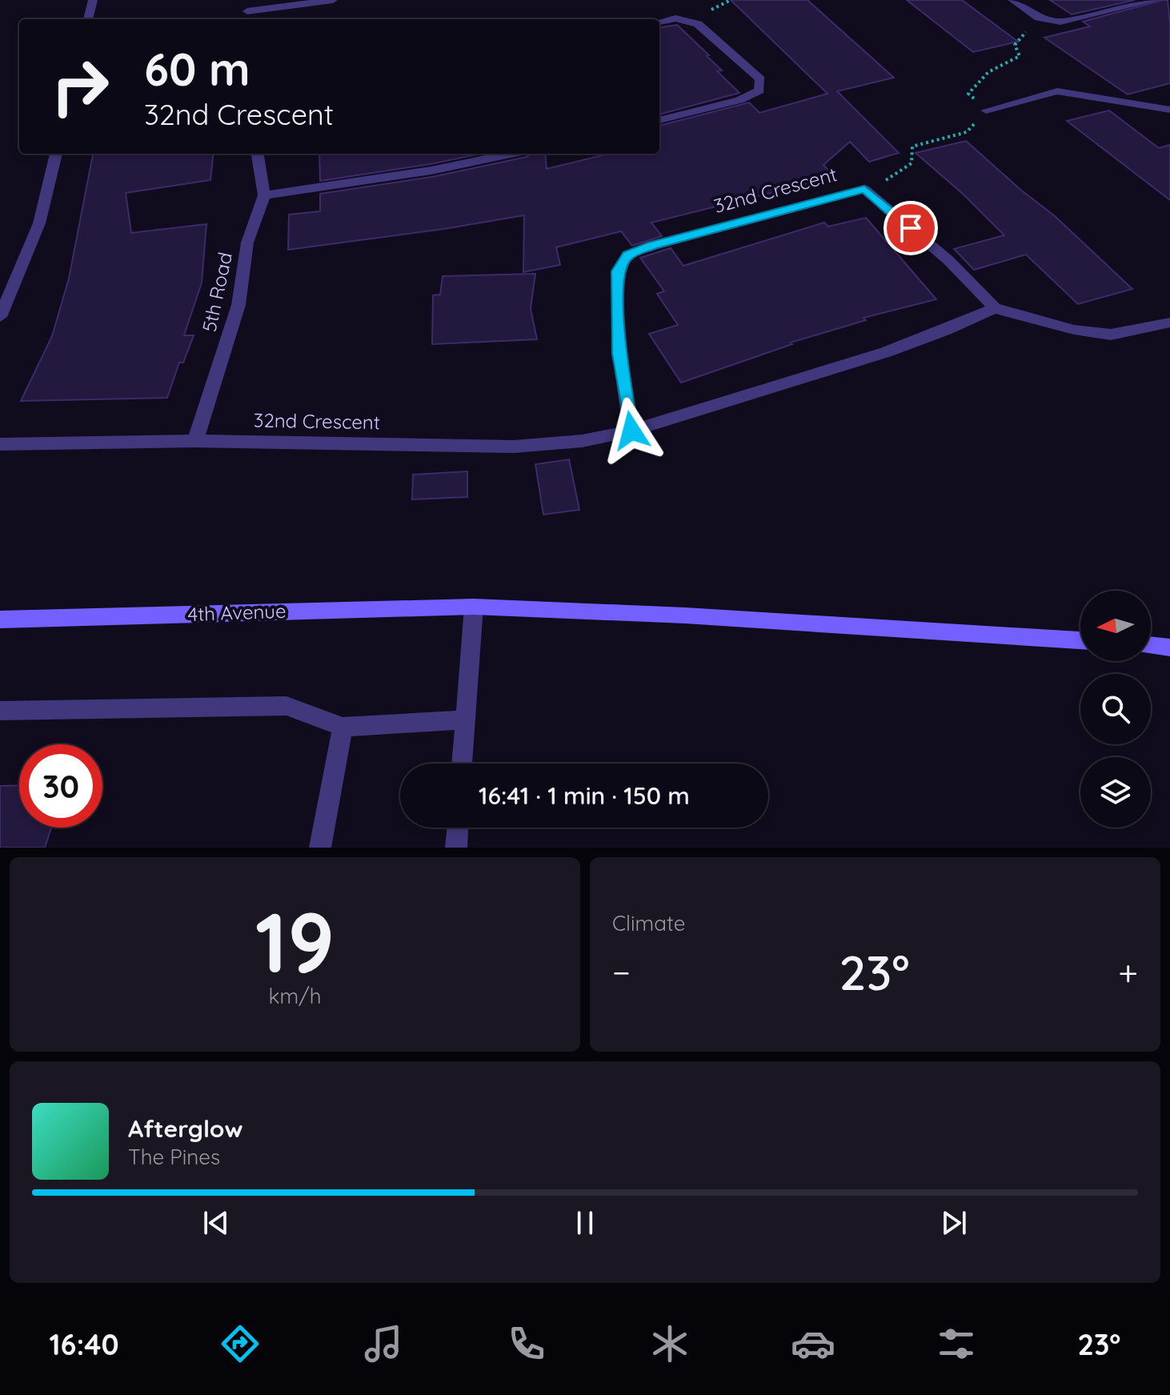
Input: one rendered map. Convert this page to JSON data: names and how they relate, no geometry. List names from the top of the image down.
{
  "streets": {
    "street": ["32nd Crescent", "5th Road", "4th Avenue"]
  },
  "crossings": [
    ["32nd Crescent", "5th Road"]
  ],
  "north": "left",
  "page": {
    "turn": ["60 m", "32nd Crescent"],
    "limit": "30",
    "trip": "16:41 · 1 min · 150 m",
    "tile": [
      ["19", "km/h"],
      "Climate"
    ],
    "heat": ["−", "23°", "+"],
    "song": ["Afterglow", "The Pines"],
    "tabs": ["16:40", "23°"]
  }
}
